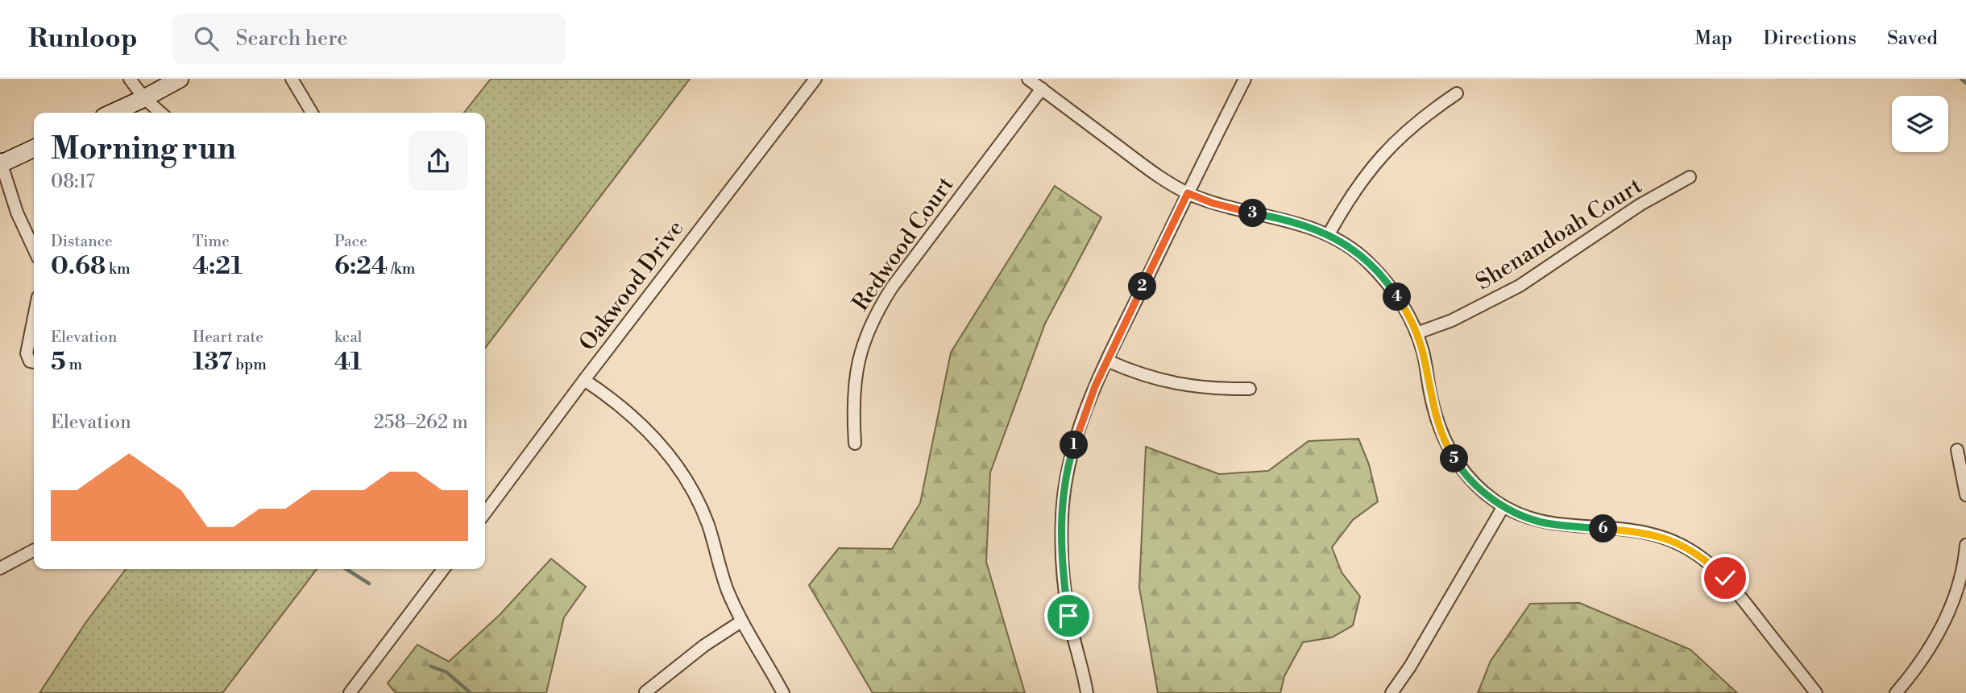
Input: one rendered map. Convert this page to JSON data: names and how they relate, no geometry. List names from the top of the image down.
{
  "streets": {
    "street": ["Shenandoah Court", "Redwood Court", "Oakwood Drive"]
  },
  "page": {
    "header": "Runloop",
    "search": "Search here",
    "nav": ["Map", "Directions", "Saved"],
    "heading": ["Morning run", "08:17"],
    "pins": [
      "3",
      "2",
      "4",
      "1",
      "5",
      "6"
    ],
    "stats": [
      ["Distance", "0.68 km"],
      ["Time", "4:21"],
      ["Pace", "6:24 /km"],
      ["Elevation", "5 m"],
      ["Heart rate", "137 bpm"],
      ["kcal", "41"]
    ],
    "chart": ["Elevation", "258–262 m"]
  }
}
